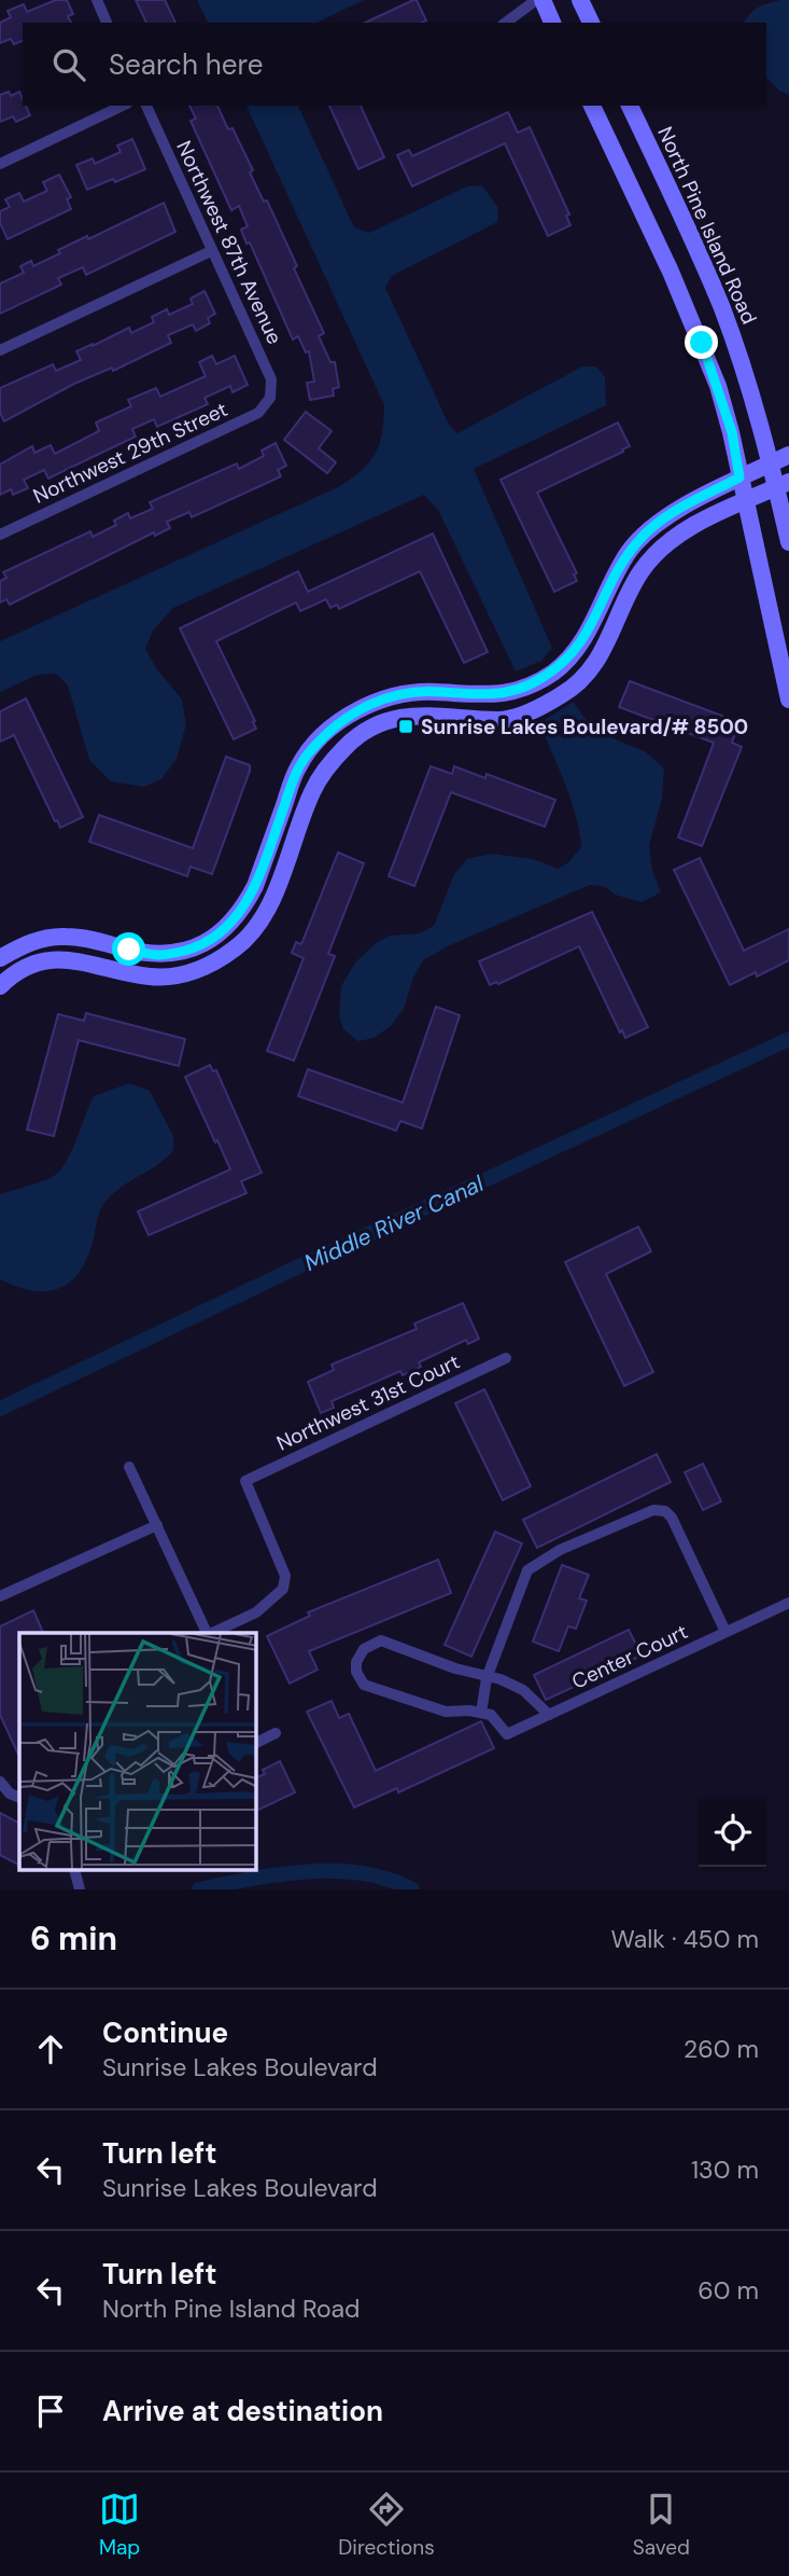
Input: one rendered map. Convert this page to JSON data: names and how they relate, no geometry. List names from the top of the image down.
{
  "streets": {
    "street": [
      "North Pine Island Road",
      "Northwest 87th Avenue",
      "Northwest 29th Street",
      "Northwest 31st Court",
      "Center Court"
    ]
  },
  "crossings": [
    ["Northwest 87th Avenue", "Northwest 29th Street"]
  ],
  "water": ["Middle River Canal"],
  "places": {
    "transit": ["Sunrise Lakes Boulevard/# 8500"]
  },
  "page": {
    "search": "Search here",
    "heading": ["6 min", "Walk · 450 m"],
    "list": [
      ["Continue", "Sunrise Lakes Boulevard", "260 m"],
      ["Turn left", "Sunrise Lakes Boulevard", "130 m"],
      ["Turn left", "North Pine Island Road", "60 m"],
      "Arrive at destination"
    ],
    "nav": ["Map", "Directions", "Saved"]
  }
}
